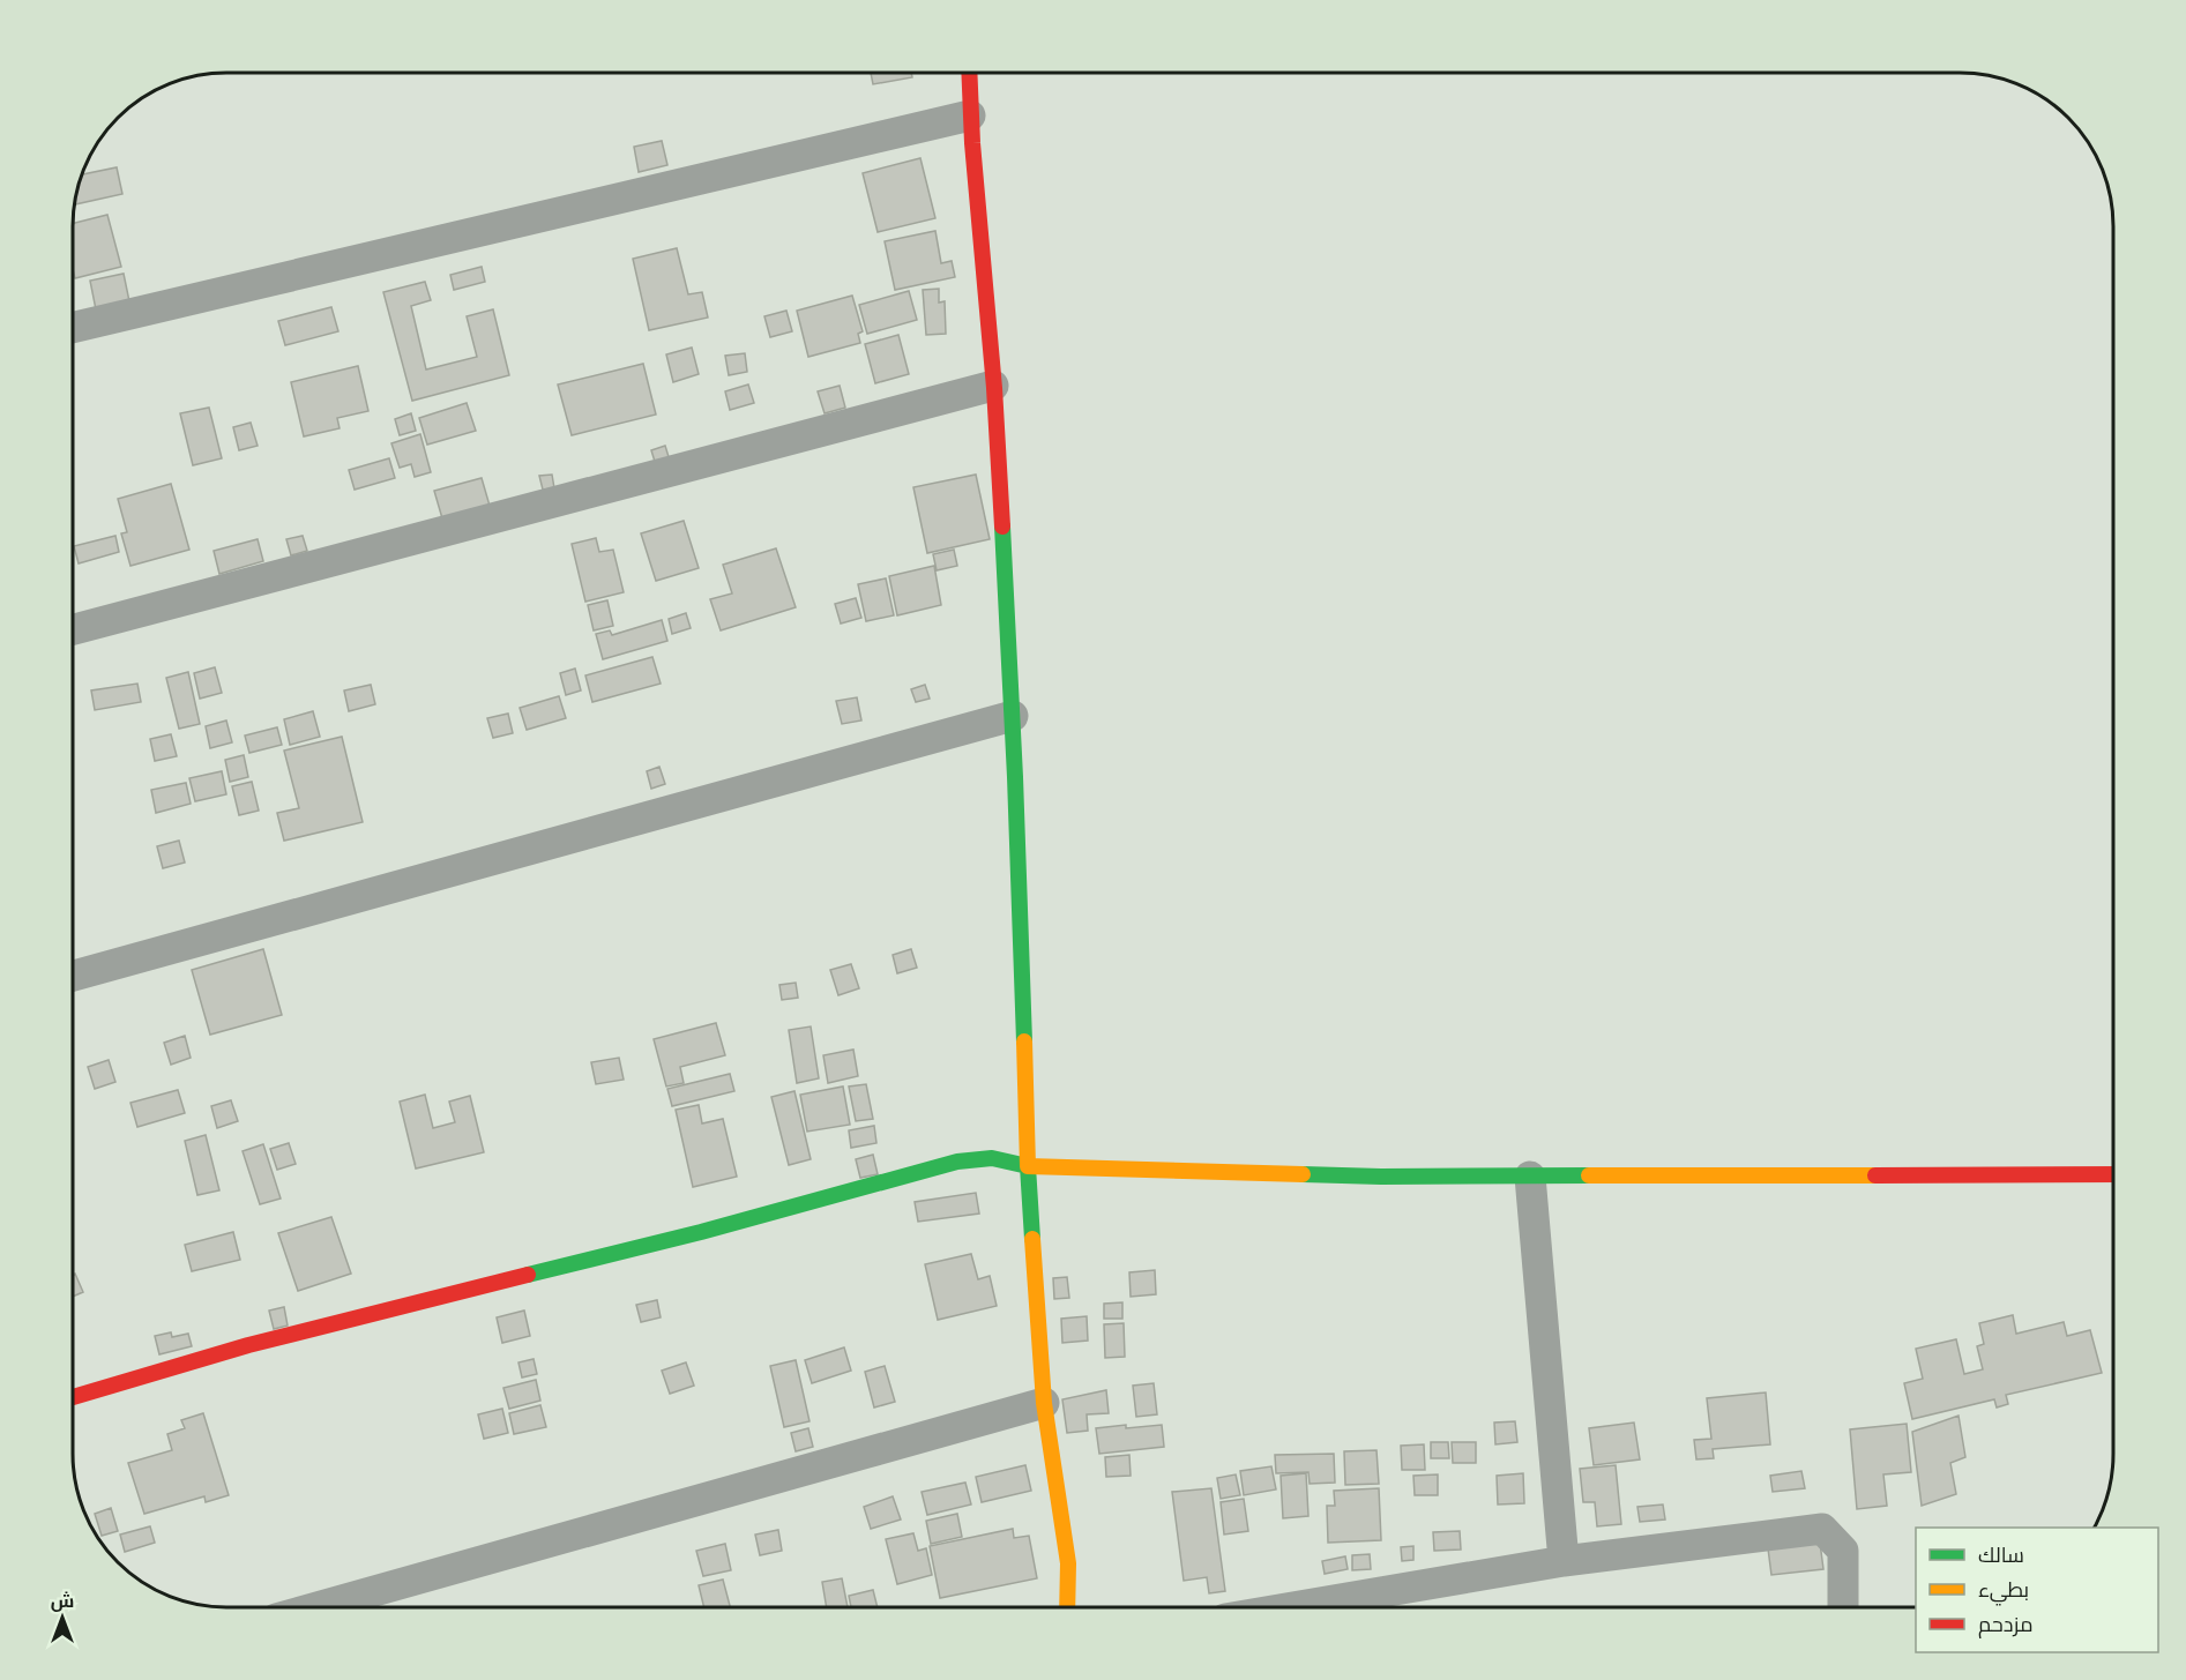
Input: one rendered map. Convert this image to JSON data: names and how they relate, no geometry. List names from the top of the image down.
{
  "legend": ["سالك", "بطيء", "مزدحم"],
  "north": "top"
}
